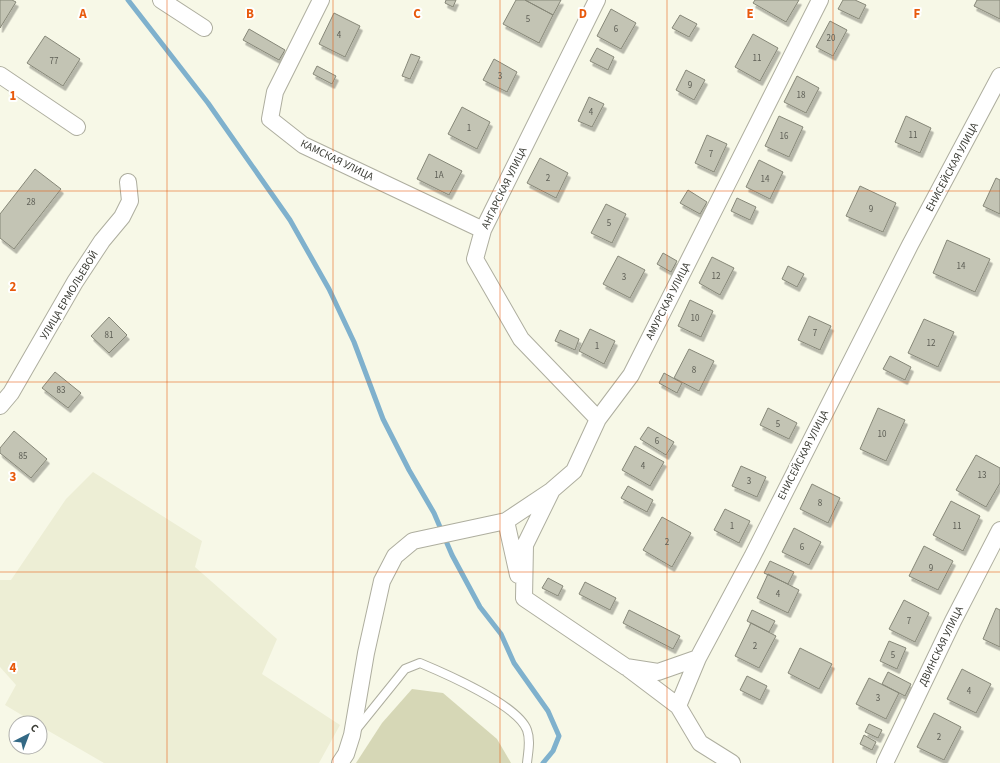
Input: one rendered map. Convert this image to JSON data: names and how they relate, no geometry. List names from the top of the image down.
{
  "streets": {
    "street": [
      "КАМСКАЯ УЛИЦА",
      "ЕНИСЕЙСКАЯ УЛИЦА",
      "АНГАРСКАЯ УЛИЦА",
      "УЛИЦА ЕРМОЛЬЕВОЙ",
      "АМУРСКАЯ УЛИЦА",
      "ДВИНСКАЯ УЛИЦА"
    ]
  },
  "crossings": [
    ["КАМСКАЯ УЛИЦА", "АНГАРСКАЯ УЛИЦА"],
    ["АНГАРСКАЯ УЛИЦА", "АМУРСКАЯ УЛИЦА"]
  ],
  "house_numbers": [
    "5",
    "6",
    "4",
    "20",
    "11",
    "77",
    "3",
    "9",
    "18",
    "4",
    "1",
    "11",
    "16",
    "7",
    "1А",
    "2",
    "14",
    "28",
    "9",
    "5",
    "14",
    "12",
    "3",
    "10",
    "7",
    "81",
    "12",
    "1",
    "8",
    "83",
    "5",
    "10",
    "6",
    "85",
    "4",
    "13",
    "3",
    "8",
    "1",
    "11",
    "2",
    "6",
    "9",
    "4",
    "7",
    "2",
    "5",
    "4",
    "3",
    "2"
  ],
  "north": "top right",
  "grid": {
    "columns": [
      "A",
      "B",
      "C",
      "D",
      "E",
      "F"
    ],
    "rows": [
      "1",
      "2",
      "3",
      "4"
    ]
  }
}
